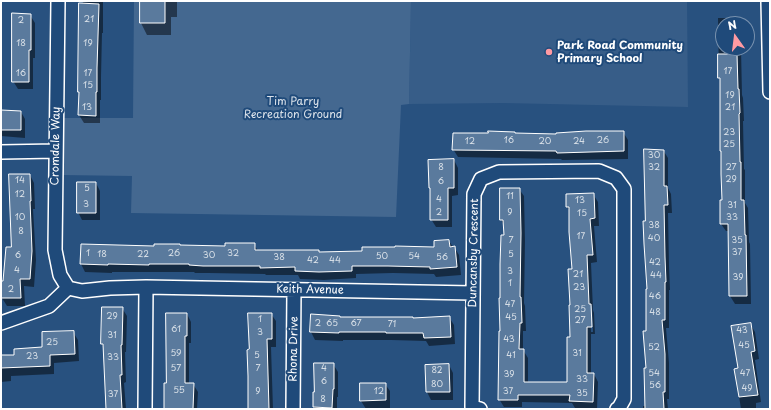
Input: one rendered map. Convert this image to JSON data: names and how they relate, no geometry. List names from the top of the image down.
{
  "streets": {
    "street": [
      "Cromdale Way",
      "Duncansby Crescent",
      "Keith Avenue",
      "Rhona Drive"
    ]
  },
  "crossings": [
    ["Cromdale Way", "Keith Avenue"],
    ["Duncansby Crescent", "Keith Avenue"],
    ["Keith Avenue", "Rhona Drive"]
  ],
  "parks": ["Tim Parry Recreation Ground"],
  "places": ["Park Road Community Primary School"],
  "house_numbers": [
    "21",
    "2",
    "18",
    "19",
    "17",
    "16",
    "17",
    "15",
    "19",
    "13",
    "21",
    "23",
    "16",
    "26",
    "12",
    "20",
    "24",
    "25",
    "30",
    "8",
    "32",
    "27",
    "29",
    "14",
    "6",
    "5",
    "12",
    "11",
    "4",
    "13",
    "3",
    "31",
    "2",
    "9",
    "15",
    "10",
    "33",
    "38",
    "8",
    "17",
    "40",
    "7",
    "35",
    "37",
    "1",
    "26",
    "32",
    "18",
    "22",
    "5",
    "6",
    "30",
    "50",
    "54",
    "38",
    "56",
    "42",
    "44",
    "42",
    "4",
    "3",
    "21",
    "44",
    "39",
    "1",
    "23",
    "2",
    "46",
    "47",
    "25",
    "48",
    "29",
    "45",
    "1",
    "27",
    "2",
    "65",
    "67",
    "71",
    "61",
    "43",
    "3",
    "31",
    "43",
    "25",
    "45",
    "52",
    "59",
    "31",
    "5",
    "41",
    "23",
    "33",
    "57",
    "7",
    "4",
    "82",
    "54",
    "47",
    "39",
    "33",
    "6",
    "80",
    "56",
    "49",
    "55",
    "9",
    "12",
    "37",
    "35",
    "37",
    "8"
  ],
  "north": "top"
}
